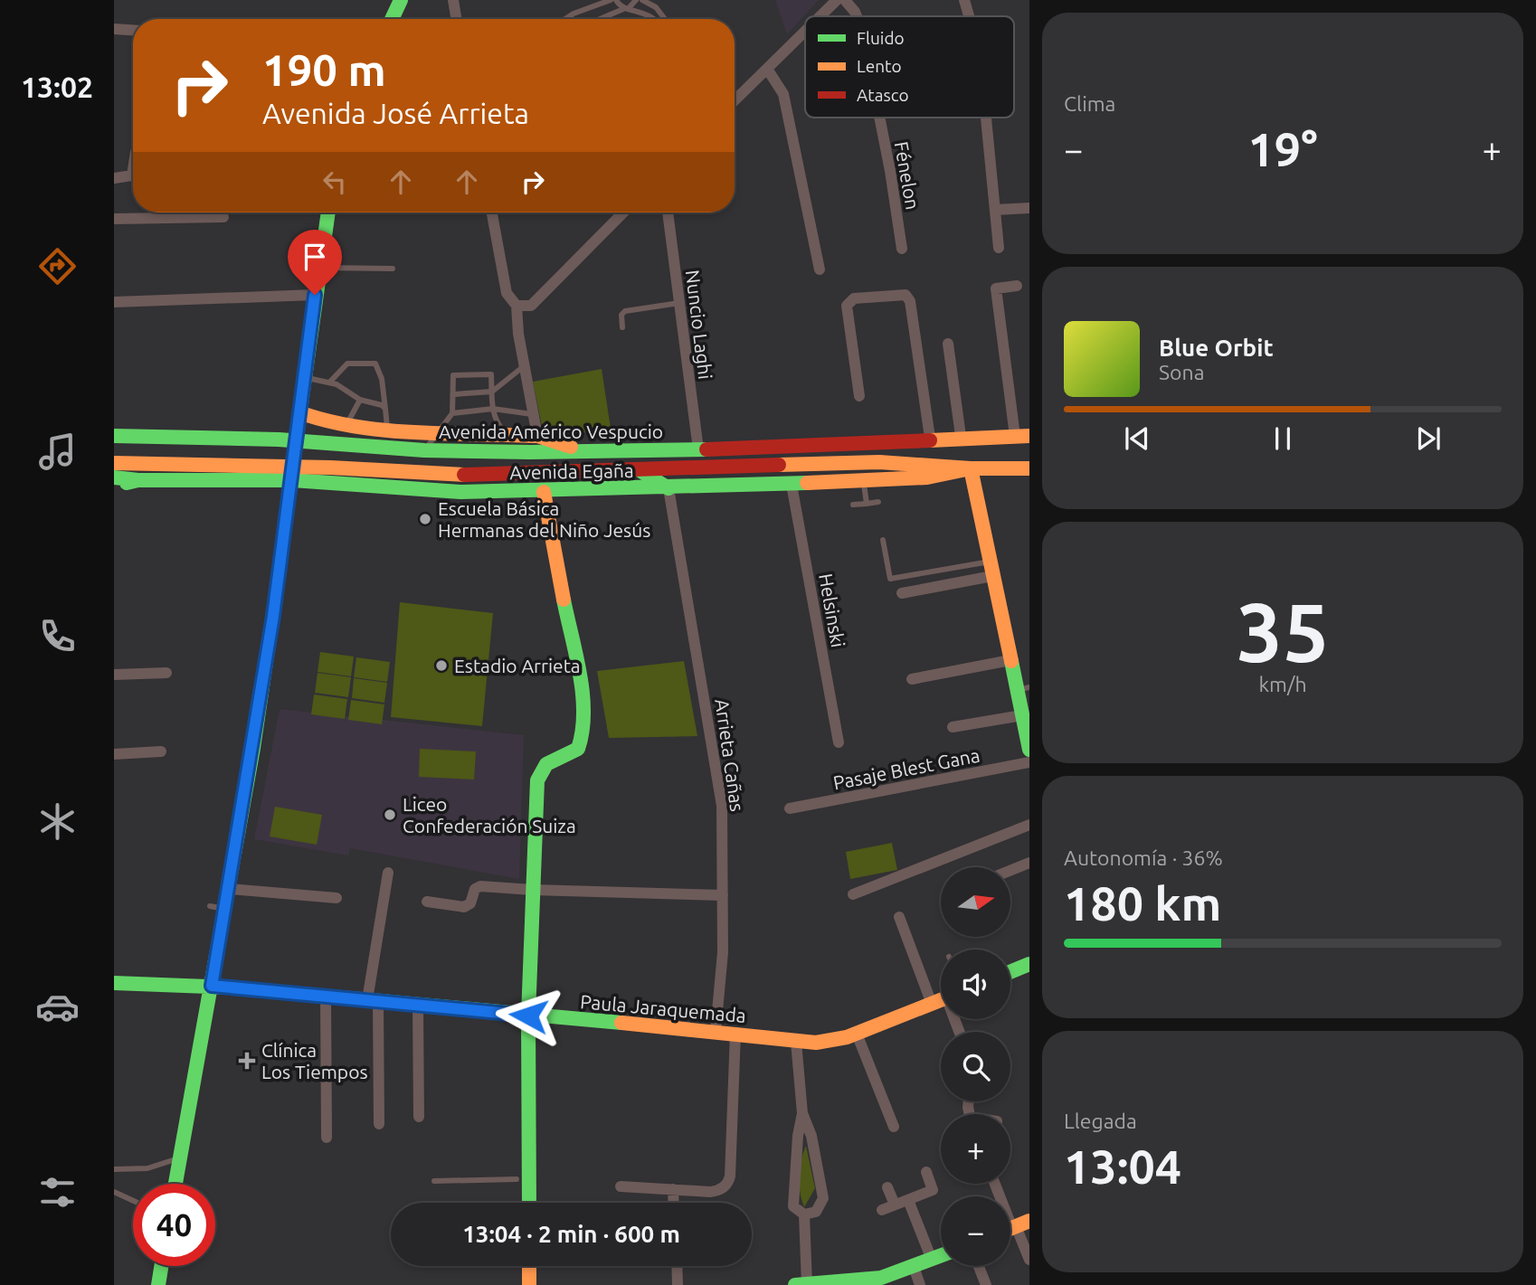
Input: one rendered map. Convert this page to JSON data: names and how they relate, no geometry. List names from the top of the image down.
{
  "streets": {
    "street": [
      "Fénelon",
      "Nuncio Laghi",
      "Avenida Américo Vespucio",
      "Avenida Egaña",
      "Helsinski",
      "Arrieta Cañas",
      "Pasaje Blest Gana",
      "Paula Jaraquemada"
    ]
  },
  "crossings": [
    ["Nuncio Laghi", "Avenida Américo Vespucio"],
    ["Avenida Américo Vespucio", "Avenida Egaña"],
    ["Avenida Egaña", "Helsinski"],
    ["Avenida Egaña", "Arrieta Cañas"],
    ["Arrieta Cañas", "Paula Jaraquemada"]
  ],
  "places": {
    "other": ["Escuela Básica Hermanas del Niño Jesús", "Estadio Arrieta", "Liceo Confederación Suiza"],
    "health": ["Clínica Los Tiempos"]
  },
  "legend": ["Fluido", "Lento", "Atasco"],
  "north": "right",
  "page": {
    "tabs": "13:02",
    "tile": [
      "Clima",
      ["35", "km/h"],
      ["Autonomía · 36%", "180 km"],
      ["Llegada", "13:04"]
    ],
    "turn": ["190 m", "Avenida José Arrieta"],
    "heat": ["−", "19°", "+"],
    "song": ["Blue Orbit", "Sona"],
    "map_buttons": ["+", "−"],
    "limit": "40",
    "trip": "13:04 · 2 min · 600 m"
  }
}
